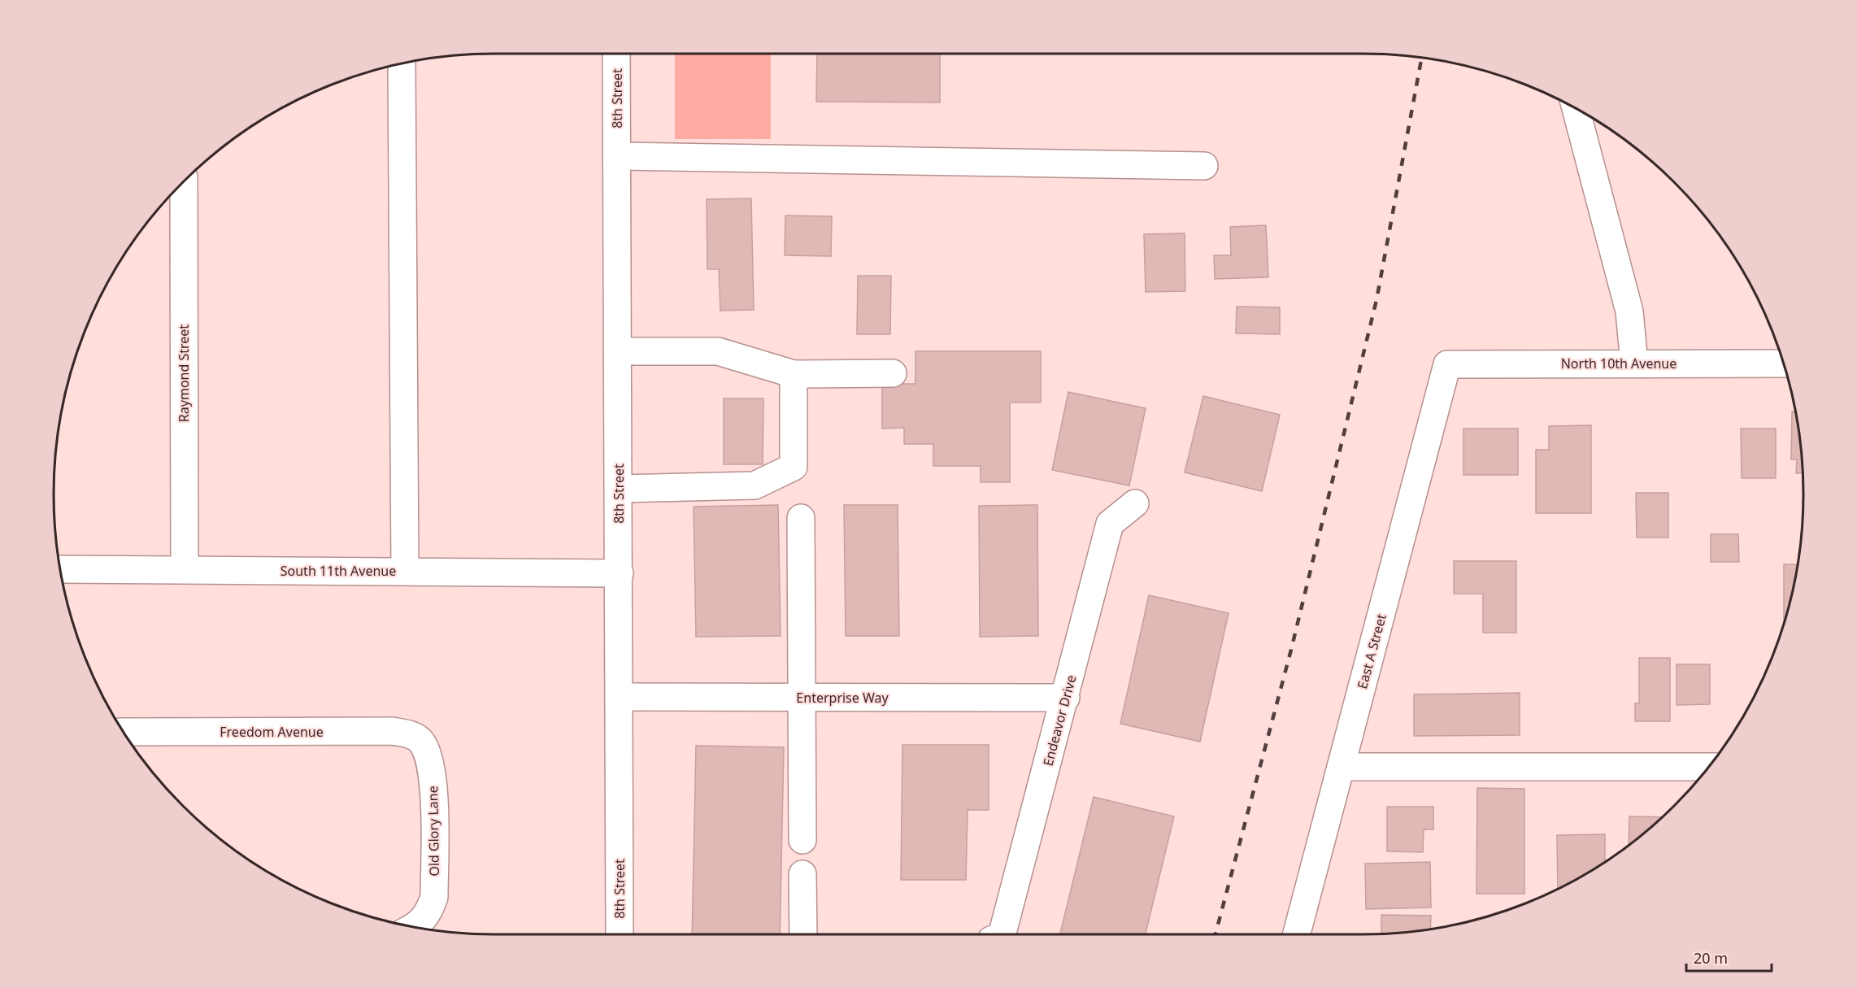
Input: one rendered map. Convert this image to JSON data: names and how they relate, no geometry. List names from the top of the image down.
{
  "streets": {
    "street": [
      "8th Street",
      "North 10th Avenue",
      "Raymond Street",
      "South 11th Avenue",
      "East A Street",
      "Enterprise Way",
      "Endeavor Drive",
      "Freedom Avenue",
      "Old Glory Lane"
    ]
  },
  "crossings": [
    ["8th Street", "South 11th Avenue"],
    ["8th Street", "Enterprise Way"],
    ["North 10th Avenue", "East A Street"],
    ["Raymond Street", "South 11th Avenue"],
    ["Enterprise Way", "Endeavor Drive"],
    ["Freedom Avenue", "Old Glory Lane"]
  ],
  "scale_bar": "20 m"
}
